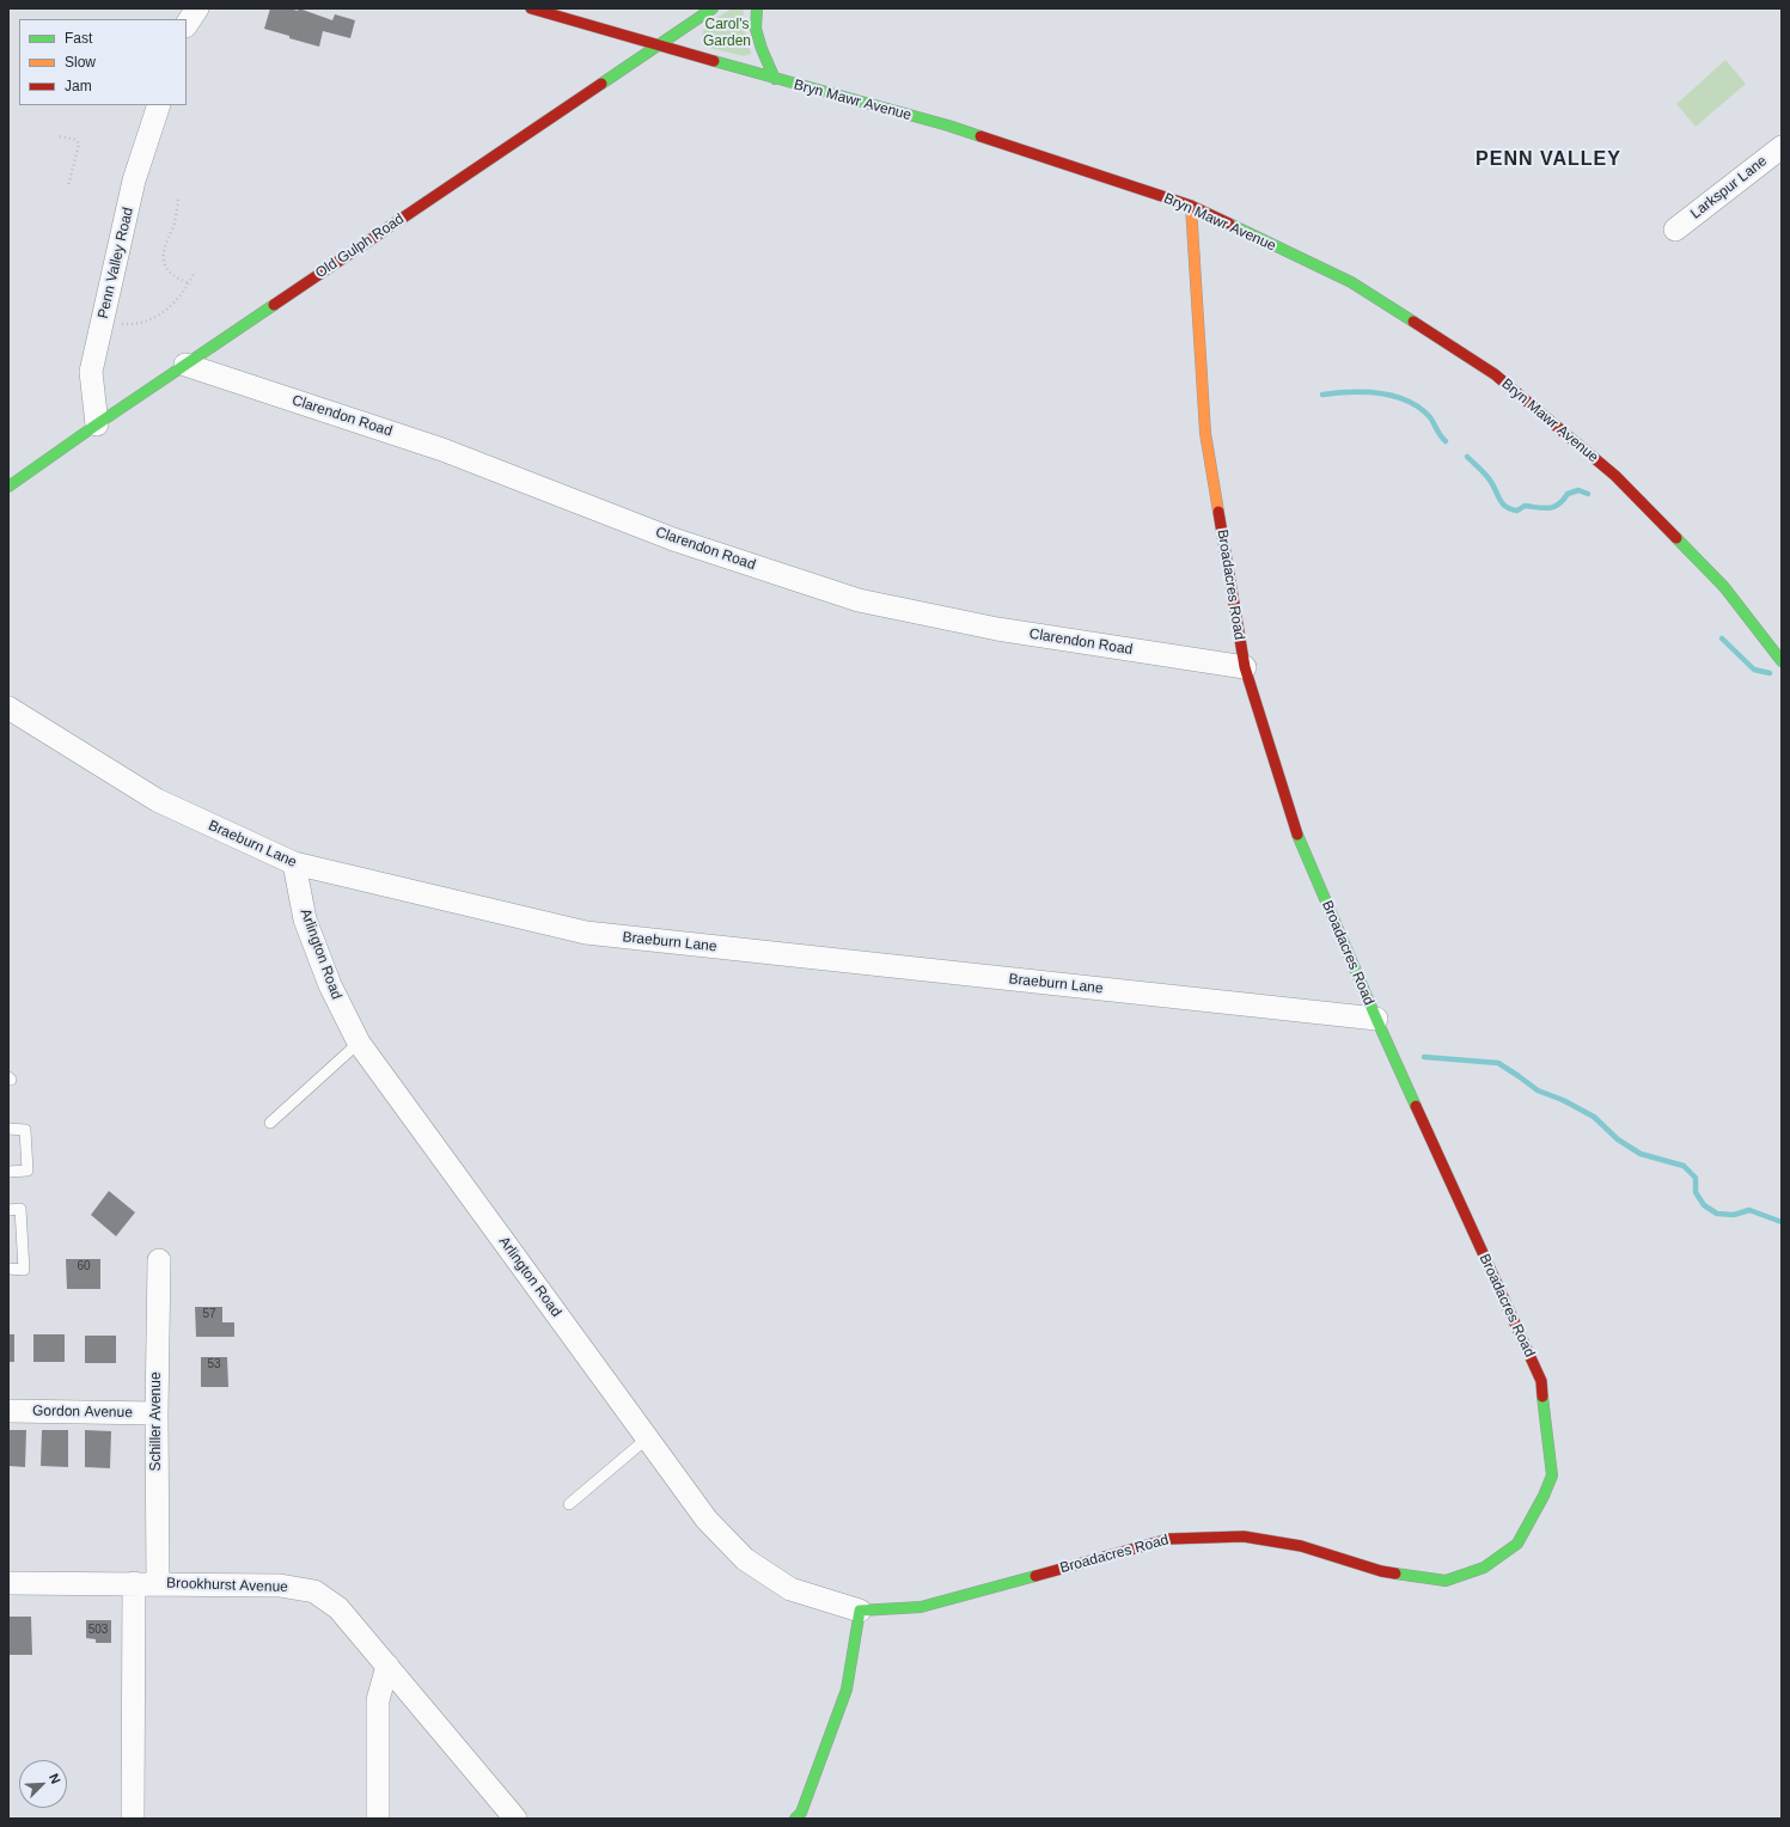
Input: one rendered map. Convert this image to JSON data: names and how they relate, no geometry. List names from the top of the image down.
{
  "streets": {
    "street": [
      "Bryn Mawr Avenue",
      "Larkspur Lane",
      "Old Gulph Road",
      "Penn Valley Road",
      "Clarendon Road",
      "Broadacres Road",
      "Braeburn Lane",
      "Arlington Road",
      "Gordon Avenue",
      "Schiller Avenue",
      "Brookhurst Avenue"
    ]
  },
  "crossings": [
    ["Bryn Mawr Avenue", "Old Gulph Road"],
    ["Bryn Mawr Avenue", "Broadacres Road"],
    ["Old Gulph Road", "Penn Valley Road"],
    ["Old Gulph Road", "Clarendon Road"],
    ["Clarendon Road", "Broadacres Road"],
    ["Broadacres Road", "Braeburn Lane"],
    ["Broadacres Road", "Arlington Road"],
    ["Braeburn Lane", "Arlington Road"],
    ["Gordon Avenue", "Schiller Avenue"],
    ["Schiller Avenue", "Brookhurst Avenue"]
  ],
  "districts": ["PENN VALLEY"],
  "parks": ["Carol's Garden"],
  "house_numbers": [
    "60",
    "57",
    "53",
    "503"
  ],
  "legend": ["Fast", "Slow", "Jam"],
  "north": "top right"
}
